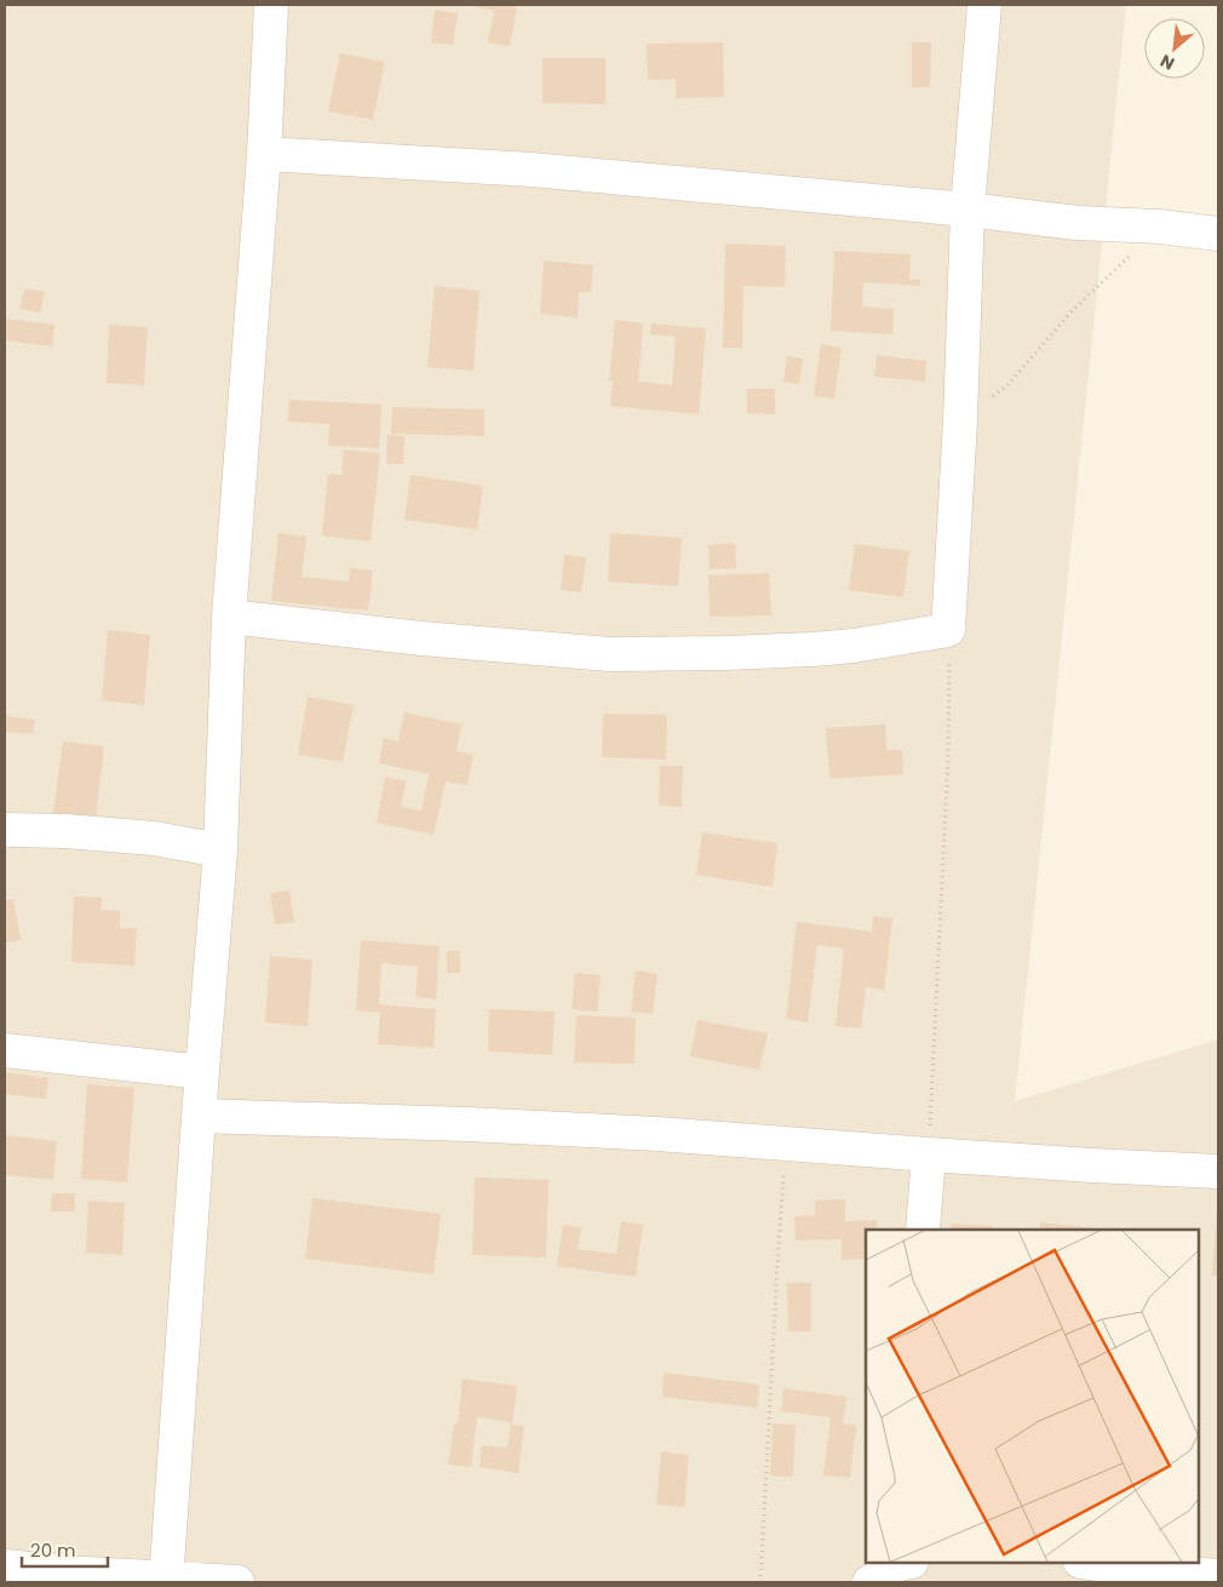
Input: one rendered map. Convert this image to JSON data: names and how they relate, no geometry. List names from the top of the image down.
{
  "scale_bar": "20 m",
  "north": "bottom left"
}
